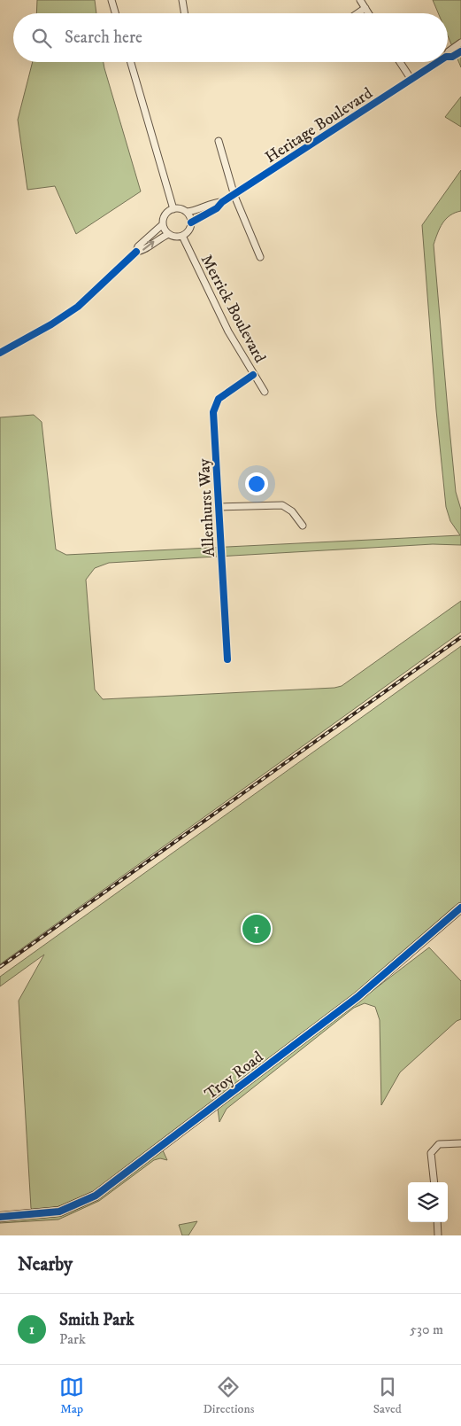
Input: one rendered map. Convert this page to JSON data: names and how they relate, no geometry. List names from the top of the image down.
{
  "streets": {
    "street": [
      "Heritage Boulevard",
      "Merrick Boulevard",
      "Allenhurst Way",
      "Troy Road"
    ]
  },
  "crossings": [
    ["Heritage Boulevard", "Merrick Boulevard"],
    ["Merrick Boulevard", "Allenhurst Way"]
  ],
  "page": {
    "search": "Search here",
    "pins": "1",
    "heading": "Nearby",
    "list": [
      {
        "mark": "1",
        "name": "Smith Park",
        "note": "Park",
        "value": "530 m"
      }
    ],
    "nav": ["Map", "Directions", "Saved"]
  }
}
